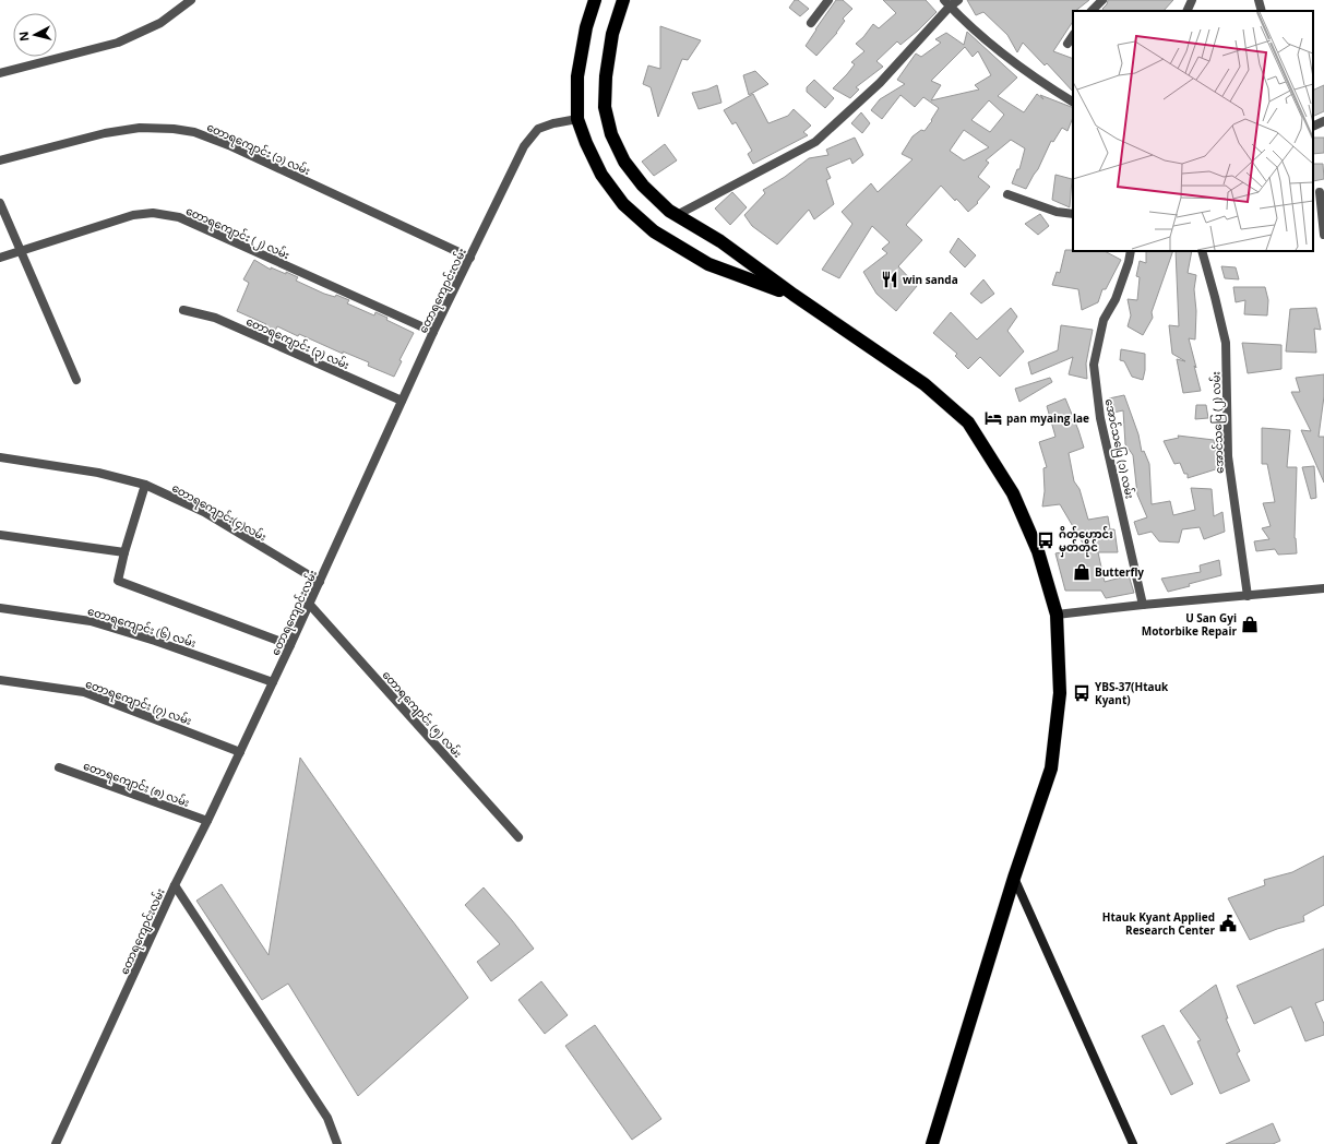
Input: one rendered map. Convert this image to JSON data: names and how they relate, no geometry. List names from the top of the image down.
{
  "streets": {
    "street": [
      "တောရကျောင်း (၁) လမ်း",
      "တောရကျောင်း (၂) လမ်း",
      "တောရကျောင်းလမ်း",
      "တောရကျောင်း (၃) လမ်း",
      "အောင်သပြေ (၂) လမ်း",
      "အောင်သပြေ (၁) လမ်း",
      "တောရကျောင်း(၄)လမ်း",
      "တောရကျောင်း (၆) လမ်း",
      "တောရကျောင်း (၇) လမ်း",
      "တောရကျောင်း (၅) လမ်း",
      "တောရကျောင်း (၈) လမ်း"
    ]
  },
  "crossings": [
    ["တောရကျောင်း (၁) လမ်း", "တောရကျောင်းလမ်း"],
    ["တောရကျောင်း (၂) လမ်း", "တောရကျောင်းလမ်း"],
    ["တောရကျောင်းလမ်း", "တောရကျောင်း (၃) လမ်း"],
    ["တောရကျောင်းလမ်း", "တောရကျောင်း(၄)လမ်း"],
    ["တောရကျောင်းလမ်း", "တောရကျောင်း (၆) လမ်း"],
    ["တောရကျောင်းလမ်း", "တောရကျောင်း (၇) လမ်း"],
    ["တောရကျောင်းလမ်း", "တောရကျောင်း (၅) လမ်း"],
    ["တောရကျောင်းလမ်း", "တောရကျောင်း (၈) လမ်း"]
  ],
  "places": {
    "restaurant": ["win sanda"],
    "hotel": ["pan myaing lae"],
    "bus stop": ["ဂိတ်ဟောင်း မှတ်တိုင်", "YBS-37(Htauk Kyant)"],
    "shop": ["Butterfly", "U San Gyi Motorbike Repair"],
    "public building": ["Htauk Kyant Applied Research Center"]
  },
  "north": "left"
}
